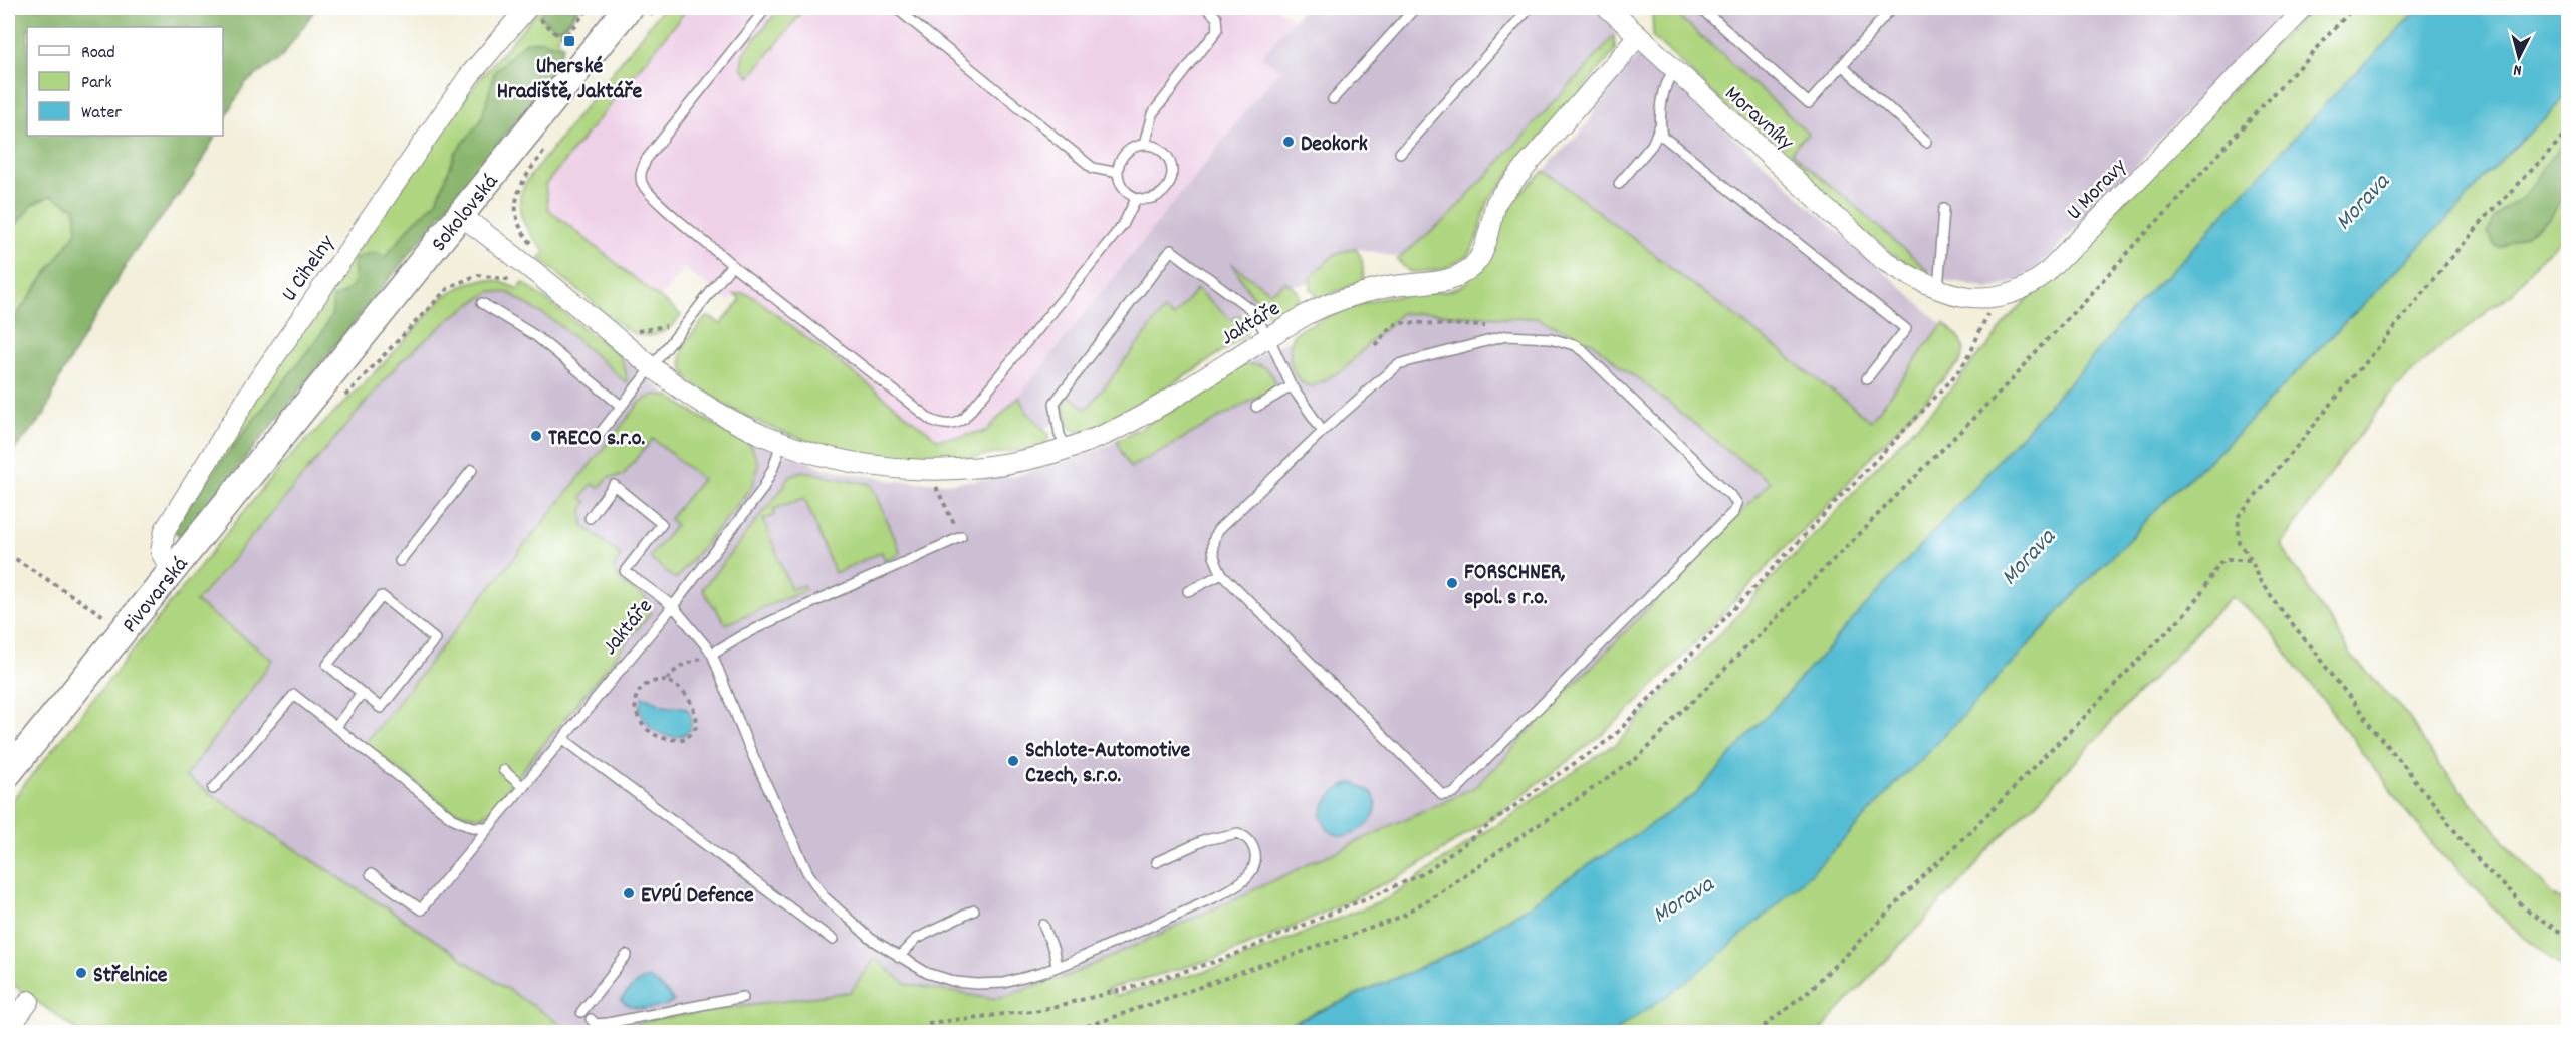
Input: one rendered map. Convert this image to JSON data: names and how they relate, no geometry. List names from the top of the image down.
{
  "streets": {
    "main road": ["Sokolovská", "Pivovarská"],
    "street": [
      "Moravníky",
      "U Moravy",
      "U Cihelny",
      "Jaktáře"
    ]
  },
  "crossings": [
    ["Moravníky", "U Moravy"],
    ["Moravníky", "Jaktáře"],
    ["Sokolovská", "Jaktáře"],
    ["Sokolovská", "Pivovarská"],
    ["U Cihelny", "Pivovarská"]
  ],
  "water": ["Morava"],
  "places": {
    "transit": ["Uherské Hradiště, Jaktáře"],
    "other": [
      "Deokork",
      "TRECO s.r.o.",
      "FORSCHNER, spol. s r.o.",
      "Schlote-Automotive Czech, s.r.o.",
      "EVPÚ Defence",
      "Střelnice"
    ]
  },
  "legend": ["Road", "Park", "Water"],
  "north": "bottom"
}
